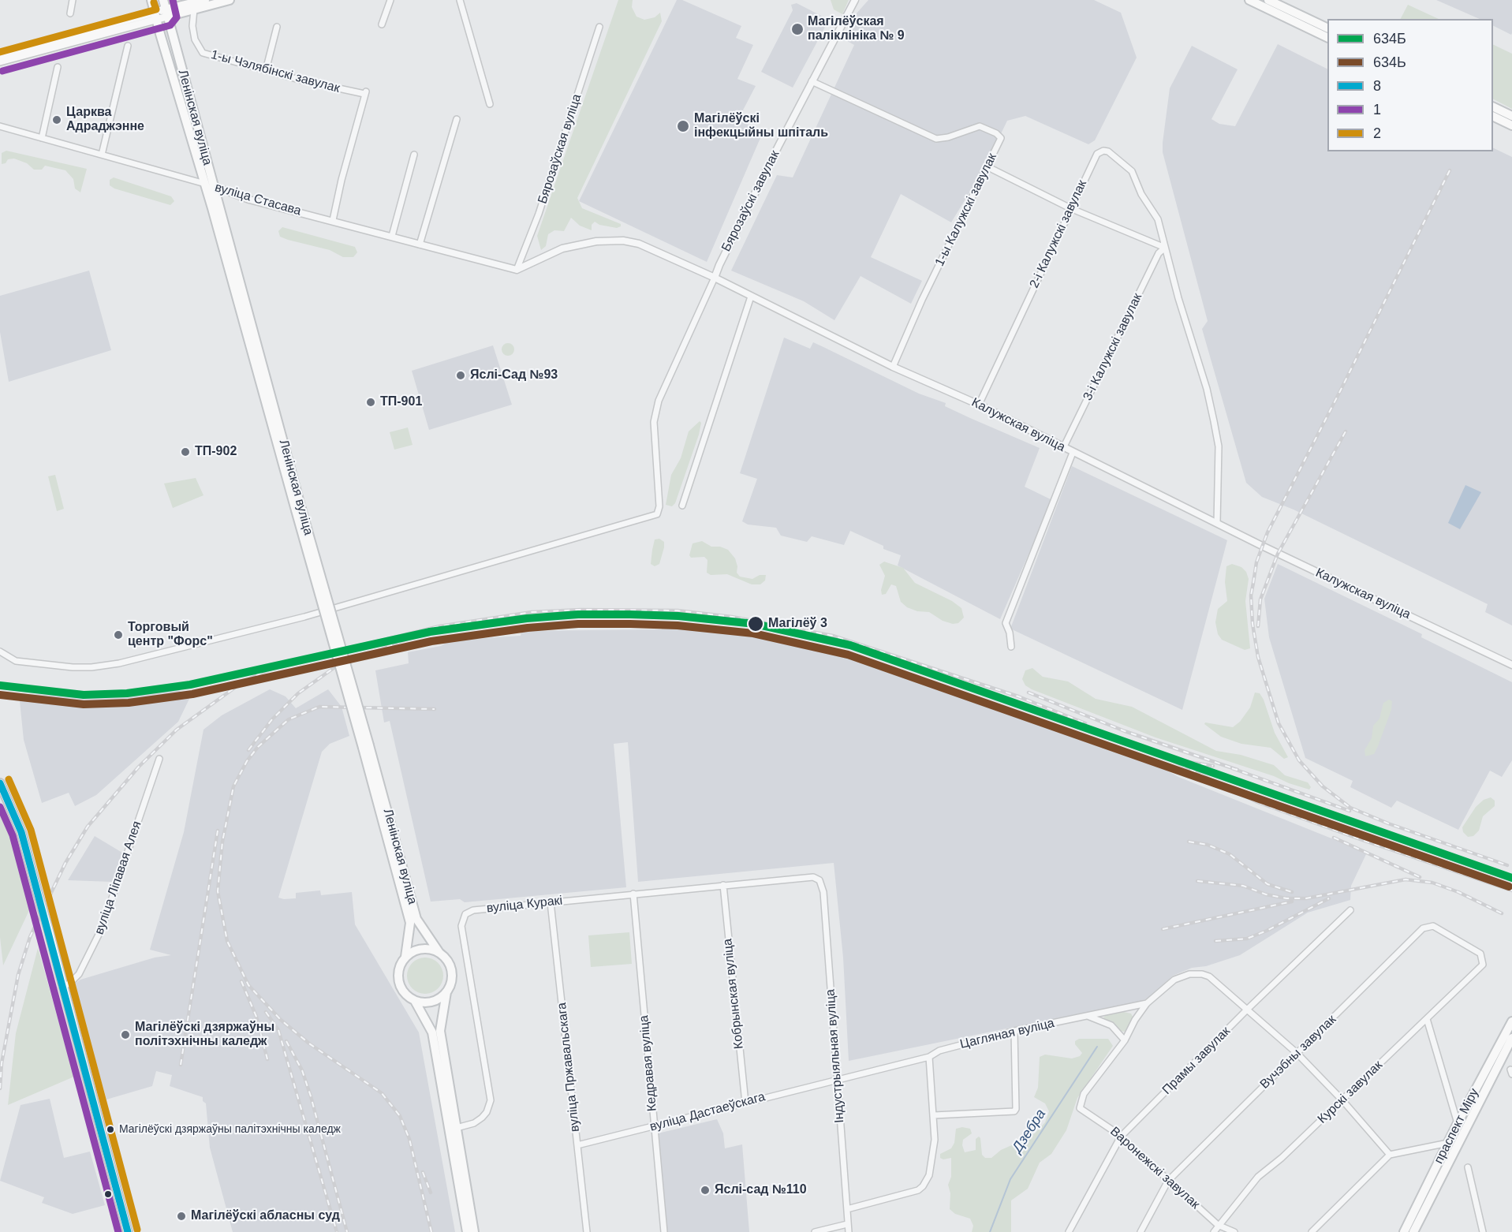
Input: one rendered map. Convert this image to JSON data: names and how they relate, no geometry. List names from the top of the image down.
{
  "streets": {
    "main road": ["Ленінская вуліца", "праспект Міру"],
    "street": [
      "1-ы Чэлябінскі завулак",
      "Бярозаўская вуліца",
      "вуліца Стасава",
      "Бярозаўскі завулак",
      "1-ы Калужскі завулак",
      "2-і Калужскі завулак",
      "3-і Калужскі завулак",
      "Калужская вуліца",
      "вуліца Ліпавая Алея",
      "вуліца Куракі",
      "Кобрынская вуліца",
      "Цагляная вуліца",
      "Вучэбны завулак",
      "Індустрыяльная вуліца",
      "Прамы завулак",
      "Кедравая вуліца",
      "вуліца Пржавальскага",
      "Курскі завулак",
      "вуліца Дастаеўскага",
      "Варонежскі завулак"
    ]
  },
  "crossings": [
    ["1-ы Чэлябінскі завулак", "вуліца Стасава"],
    ["Ленінская вуліца", "вуліца Стасава"],
    ["Бярозаўская вуліца", "вуліца Стасава"],
    ["Бярозаўская вуліца", "Калужская вуліца"],
    ["вуліца Стасава", "Калужская вуліца"],
    ["Бярозаўскі завулак", "1-ы Калужскі завулак"],
    ["Бярозаўскі завулак", "Калужская вуліца"],
    ["1-ы Калужскі завулак", "Калужская вуліца"],
    ["2-і Калужскі завулак", "3-і Калужскі завулак"],
    ["2-і Калужскі завулак", "Калужская вуліца"],
    ["3-і Калужскі завулак", "Калужская вуліца"],
    ["вуліца Куракі", "Кобрынская вуліца"],
    ["вуліца Куракі", "Індустрыяльная вуліца"],
    ["вуліца Куракі", "Кедравая вуліца"],
    ["вуліца Куракі", "вуліца Пржавальскага"],
    ["Кобрынская вуліца", "вуліца Дастаеўскага"],
    ["Цагляная вуліца", "Індустрыяльная вуліца"],
    ["Цагляная вуліца", "вуліца Дастаеўскага"],
    ["Вучэбны завулак", "Курскі завулак"],
    ["Вучэбны завулак", "Варонежскі завулак"],
    ["Індустрыяльная вуліца", "вуліца Дастаеўскага"],
    ["Прамы завулак", "Варонежскі завулак"],
    ["Кедравая вуліца", "вуліца Дастаеўскага"],
    ["вуліца Пржавальскага", "вуліца Дастаеўскага"],
    ["Курскі завулак", "Варонежскі завулак"]
  ],
  "water": ["Дзебра"],
  "places": [
    "Магілёўская паліклініка № 9",
    "Царква Адраджэнне",
    "Магілёўскі інфекцыйны шпіталь",
    "Яслі-Сад №93",
    "ТП-901",
    "ТП-902",
    "Магілёў 3",
    "Торговый центр \"Форс\"",
    "Магілёўскі дзяржаўны політэхнічны каледж",
    "Магілёўскі дзяржаўны палітэхнічны каледж",
    "Яслі-сад №110",
    "Магілёўскі абласны суд"
  ],
  "lines": [
    "transit line 1",
    "transit line 2",
    "transit line 634Б",
    "transit line 634Ь",
    "transit line 8"
  ],
  "legend": [
    "634Б",
    "634Ь",
    "8",
    "1",
    "2"
  ]
}
